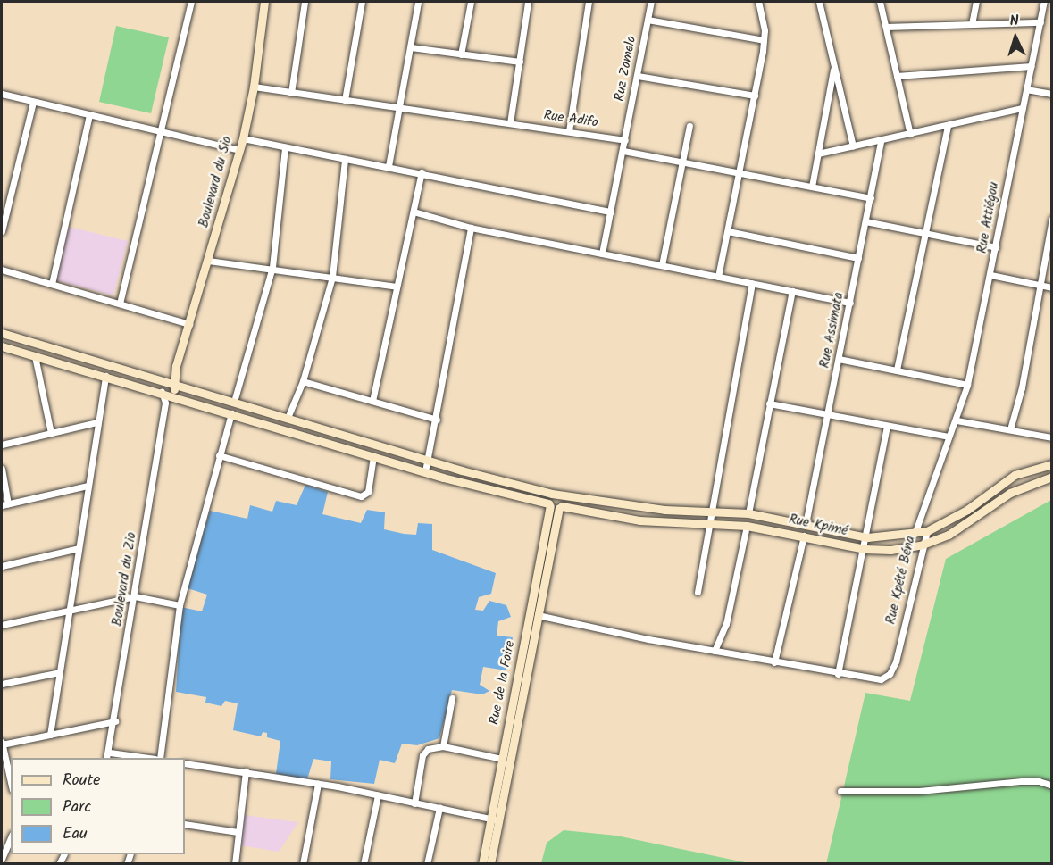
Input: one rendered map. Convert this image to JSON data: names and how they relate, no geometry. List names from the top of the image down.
{
  "streets": {
    "main road": [
      "Boulevard du Sio",
      "Rue Kpimé",
      "Rue Kpété Béna",
      "Rue de la Foire"
    ],
    "street": [
      "Ruz Zomelo",
      "Rue Adifo",
      "Rue Attiégou",
      "Rue Assimata",
      "Boulevard du Zio"
    ]
  },
  "crossings": [
    ["Ruz Zomelo", "Rue Adifo"],
    ["Rue Adifo", "Boulevard du Sio"],
    ["Boulevard du Sio", "Rue Kpimé"],
    ["Boulevard du Sio", "Boulevard du Zio"],
    ["Rue Kpimé", "Boulevard du Zio"],
    ["Rue Kpimé", "Rue Kpété Béna"],
    ["Rue Kpimé", "Rue de la Foire"]
  ],
  "legend": ["Route", "Parc", "Eau"],
  "north": "top"
}
